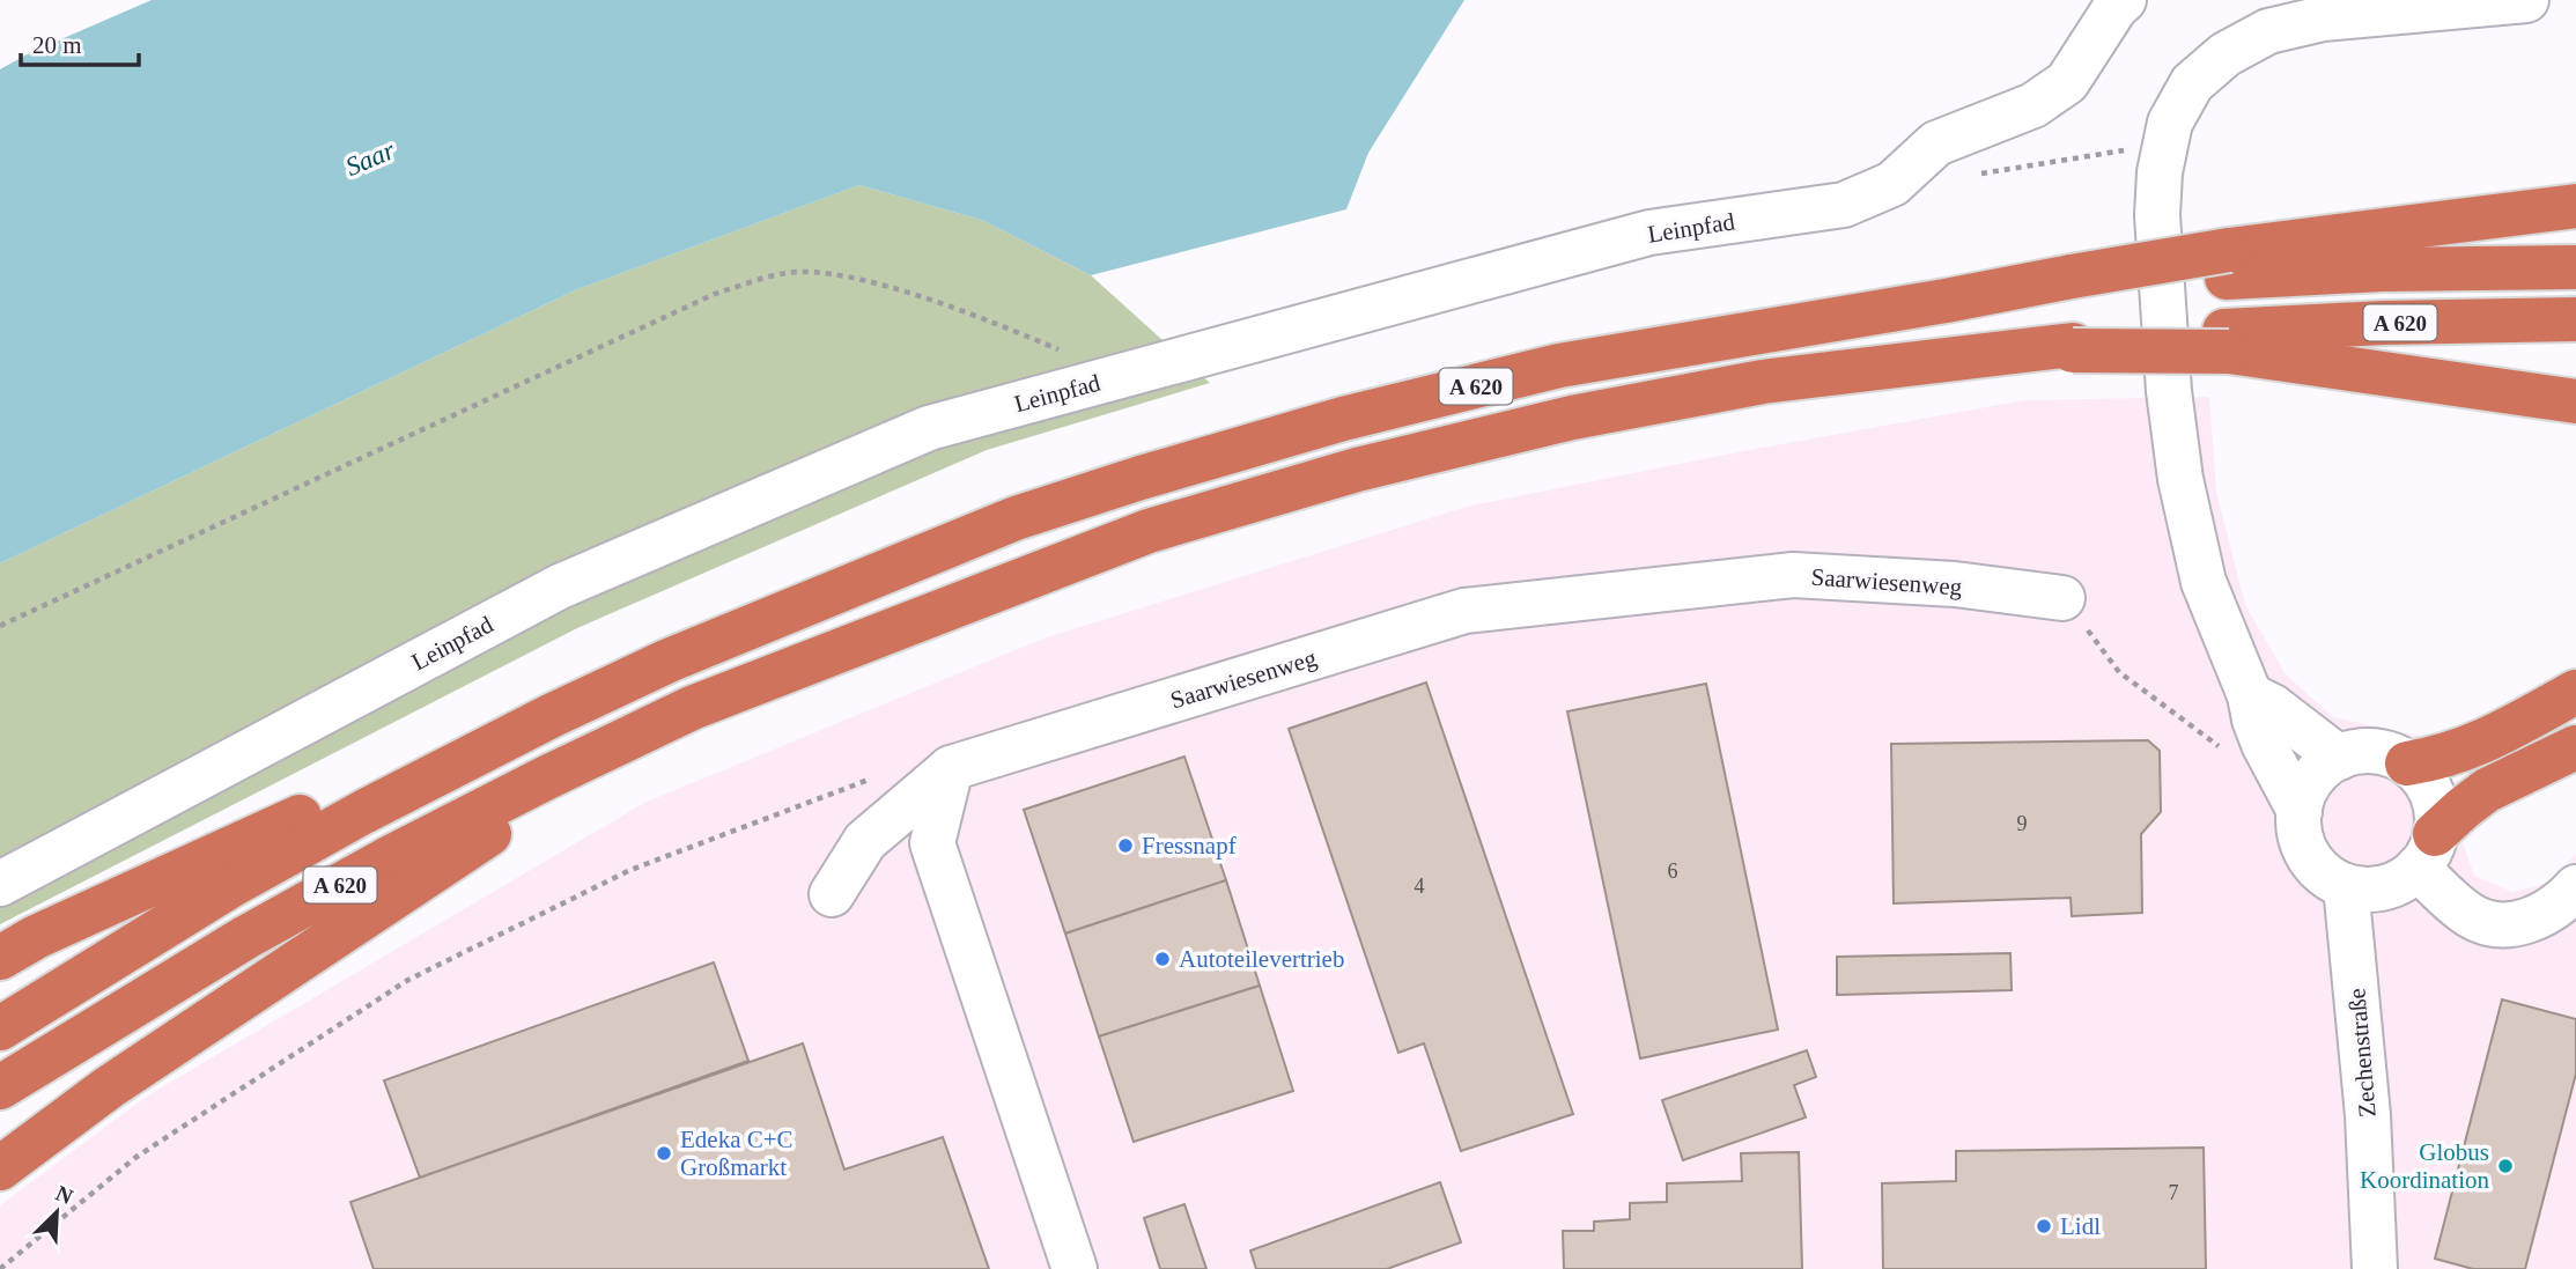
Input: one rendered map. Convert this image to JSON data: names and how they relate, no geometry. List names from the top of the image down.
{
  "streets": {
    "highway": ["A 620"],
    "street": ["Leinpfad", "Saarwiesenweg", "Zechenstraße"]
  },
  "water": ["Saar"],
  "places": [
    "Fressnapf",
    "Autoteilevertrieb",
    "Edeka C+C Großmarkt",
    "Globus Koordination",
    "Lidl"
  ],
  "house_numbers": [
    "9",
    "6",
    "4",
    "7"
  ],
  "scale_bar": "20 m",
  "north": "top right"
}
